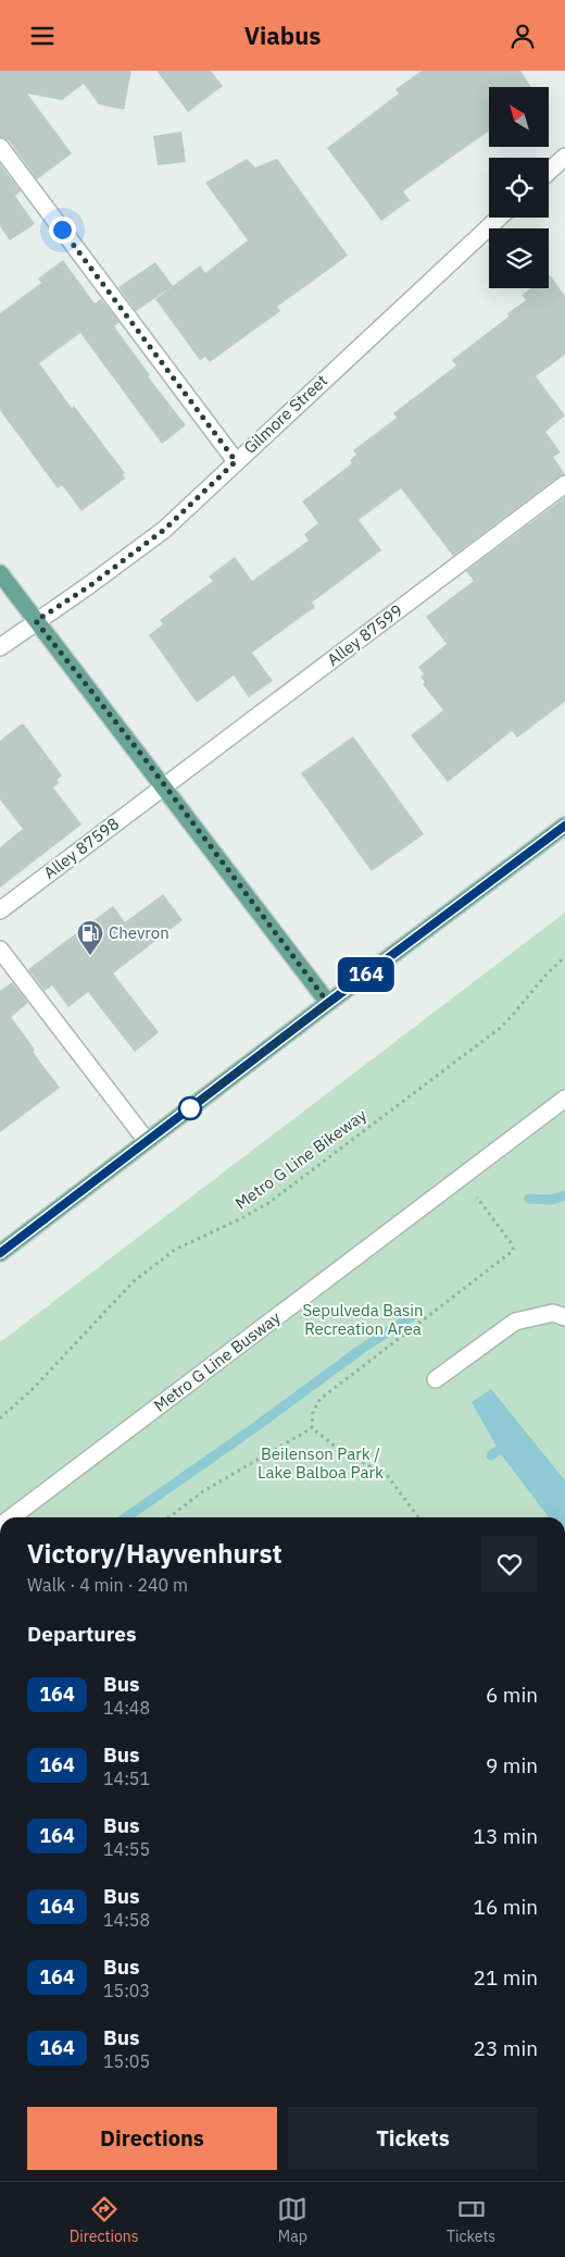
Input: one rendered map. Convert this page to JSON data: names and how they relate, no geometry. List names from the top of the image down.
{
  "streets": {
    "street": [
      "Gilmore Street",
      "Alley 87599",
      "Alley 87598",
      "Metro G Line Busway"
    ],
    "path": ["Metro G Line Bikeway"]
  },
  "crossings": [
    ["Alley 87599", "Alley 87598"]
  ],
  "parks": ["Sepulveda Basin Recreation Area", "Beilenson Park / Lake Balboa Park"],
  "places": {
    "fuel station": ["Chevron"]
  },
  "lines": ["bus line 164"],
  "north": "top left",
  "page": {
    "header": "Viabus",
    "on_map": "164",
    "heading": [
      ["Victory/Hayvenhurst", "Walk · 4 min · 240 m"],
      "Departures"
    ],
    "list": [
      {
        "mark": "164",
        "name": "Bus",
        "note": "14:48",
        "value": "6 min"
      },
      {
        "mark": "164",
        "name": "Bus",
        "note": "14:51",
        "value": "9 min"
      },
      {
        "mark": "164",
        "name": "Bus",
        "note": "14:55",
        "value": "13 min"
      },
      {
        "mark": "164",
        "name": "Bus",
        "note": "14:58",
        "value": "16 min"
      },
      {
        "mark": "164",
        "name": "Bus",
        "note": "15:03",
        "value": "21 min"
      },
      {
        "mark": "164",
        "name": "Bus",
        "note": "15:05",
        "value": "23 min"
      }
    ],
    "buttons": ["Directions", "Tickets"],
    "tabs": ["Directions", "Map", "Tickets"]
  }
}
